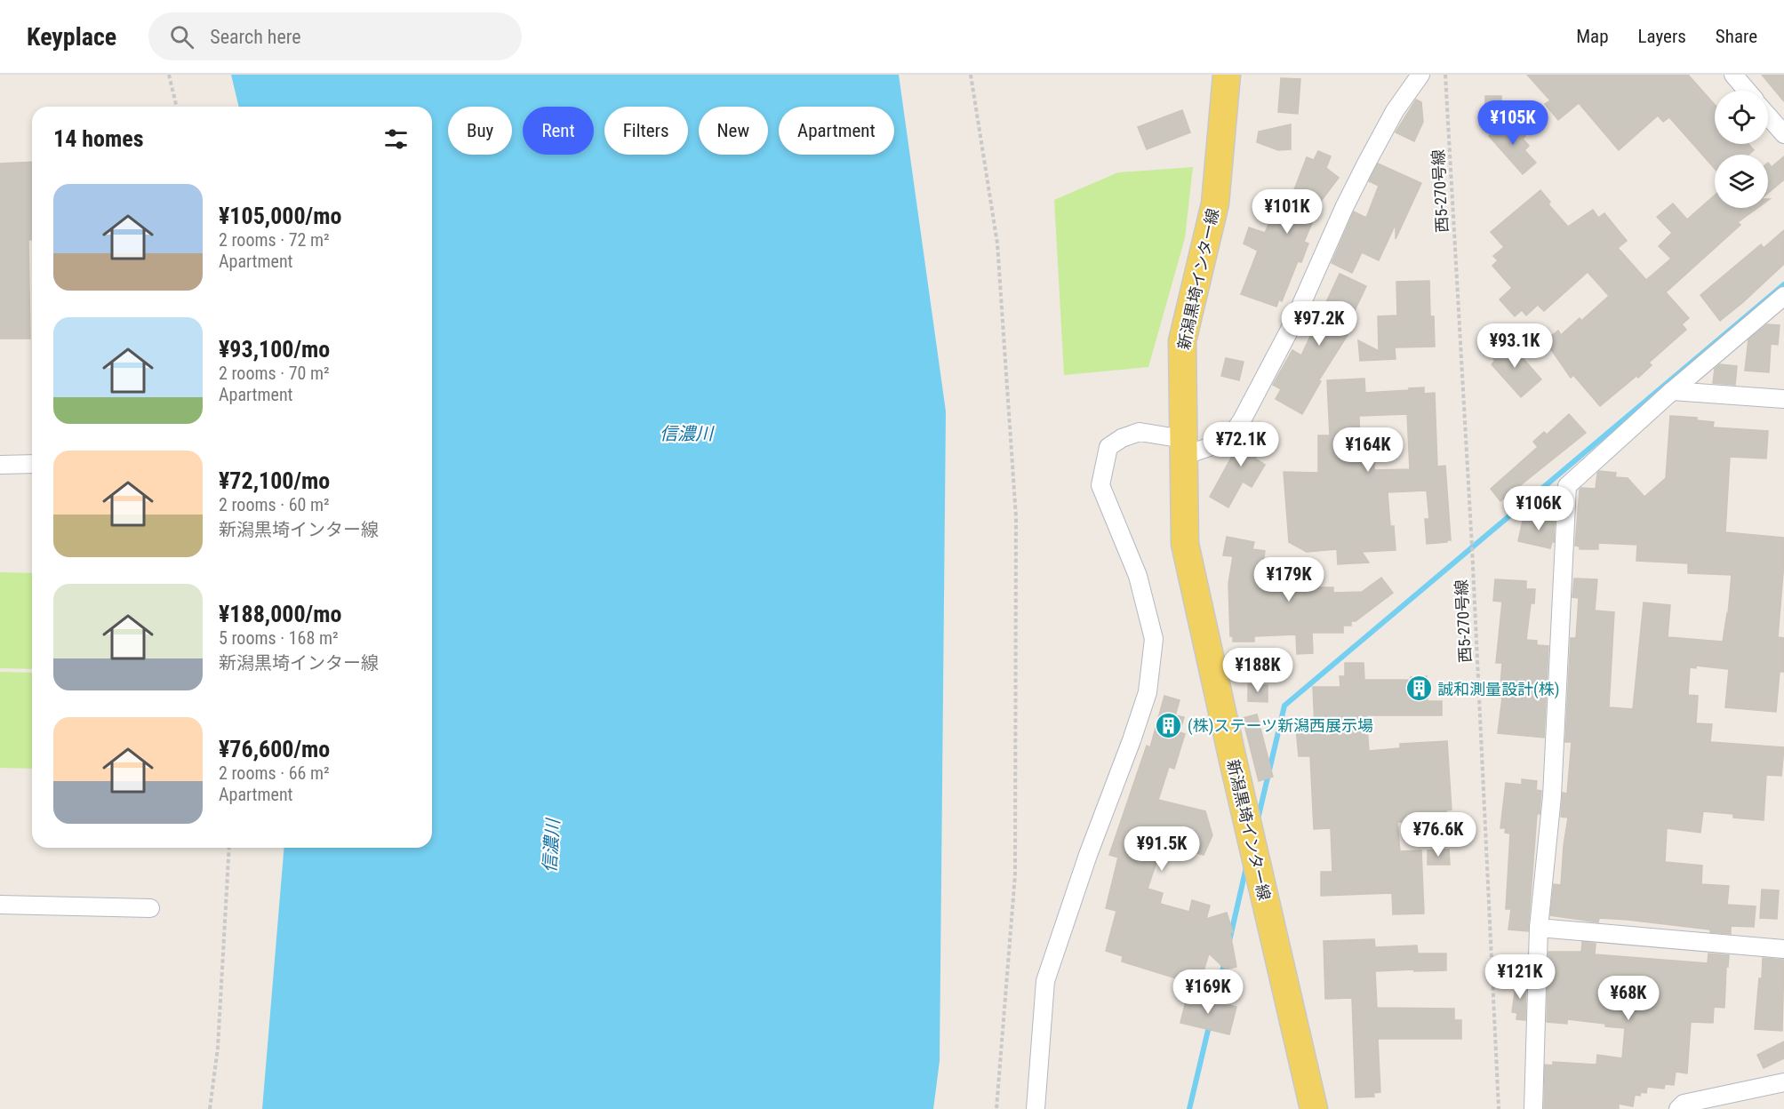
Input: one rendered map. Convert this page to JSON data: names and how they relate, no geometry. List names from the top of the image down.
{
  "streets": {
    "main road": ["新潟黒埼インター線"],
    "path": ["西5-270号線"]
  },
  "water": ["信濃川"],
  "places": {
    "building": ["誠和測量設計(株)", "(株)ステーツ新潟西展示場"]
  },
  "page": {
    "header": "Keyplace",
    "search": "Search here",
    "nav": ["Map", "Layers", "Share"],
    "price": [
      "¥105K",
      "¥101K",
      "¥97.2K",
      "¥93.1K",
      "¥72.1K",
      "¥164K",
      "¥106K",
      "¥179K",
      "¥188K",
      "¥76.6K",
      "¥91.5K",
      "¥121K",
      "¥169K",
      "¥68K"
    ],
    "chip": [
      "Buy",
      "Rent",
      "Filters",
      "New",
      "Apartment"
    ],
    "heading": "14 homes",
    "list": [
      {
        "name": "¥105,000/mo",
        "note": "2 rooms · 72 m² · Apartment"
      },
      {
        "name": "¥93,100/mo",
        "note": "2 rooms · 70 m² · Apartment"
      },
      {
        "name": "¥72,100/mo",
        "note": "2 rooms · 60 m² · 新潟黒埼インター線"
      },
      {
        "name": "¥188,000/mo",
        "note": "5 rooms · 168 m² · 新潟黒埼インター線"
      },
      {
        "name": "¥76,600/mo",
        "note": "2 rooms · 66 m² · Apartment"
      }
    ]
  }
}
